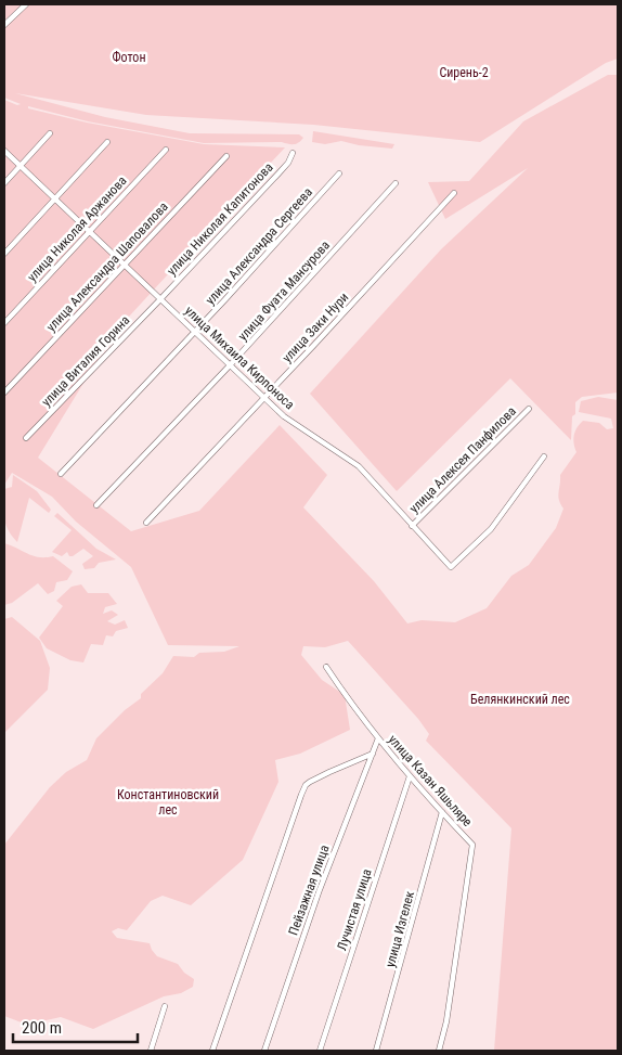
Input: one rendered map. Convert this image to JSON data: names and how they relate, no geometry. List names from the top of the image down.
{
  "streets": {
    "street": [
      "улица Николая Капитонова",
      "улица Николая Аржанова",
      "улица Александра Сергеева",
      "улица Александра Шаповалова",
      "улица Фуата Мансурова",
      "улица Заки Нури",
      "улица Михаила Кирпоноса",
      "улица Виталия Горина",
      "улица Алексея Панфилова",
      "улица Казан Яшьляре",
      "Пейзажная улица",
      "Лучистая улица",
      "улица Изгелек"
    ]
  },
  "crossings": [
    ["улица Николая Капитонова", "улица Михаила Кирпоноса"],
    ["улица Николая Капитонова", "улица Виталия Горина"],
    ["улица Николая Аржанова", "улица Михаила Кирпоноса"],
    ["улица Александра Сергеева", "улица Михаила Кирпоноса"],
    ["улица Александра Шаповалова", "улица Михаила Кирпоноса"],
    ["улица Фуата Мансурова", "улица Михаила Кирпоноса"],
    ["улица Заки Нури", "улица Михаила Кирпоноса"],
    ["улица Михаила Кирпоноса", "улица Виталия Горина"],
    ["улица Михаила Кирпоноса", "улица Алексея Панфилова"],
    ["улица Казан Яшьляре", "Пейзажная улица"],
    ["улица Казан Яшьляре", "Лучистая улица"],
    ["улица Казан Яшьляре", "улица Изгелек"]
  ],
  "parks": [
    "Фотон",
    "Сирень-2",
    "Белянкинский лес",
    "Константиновский лес"
  ],
  "scale_bar": "200 m"
}
